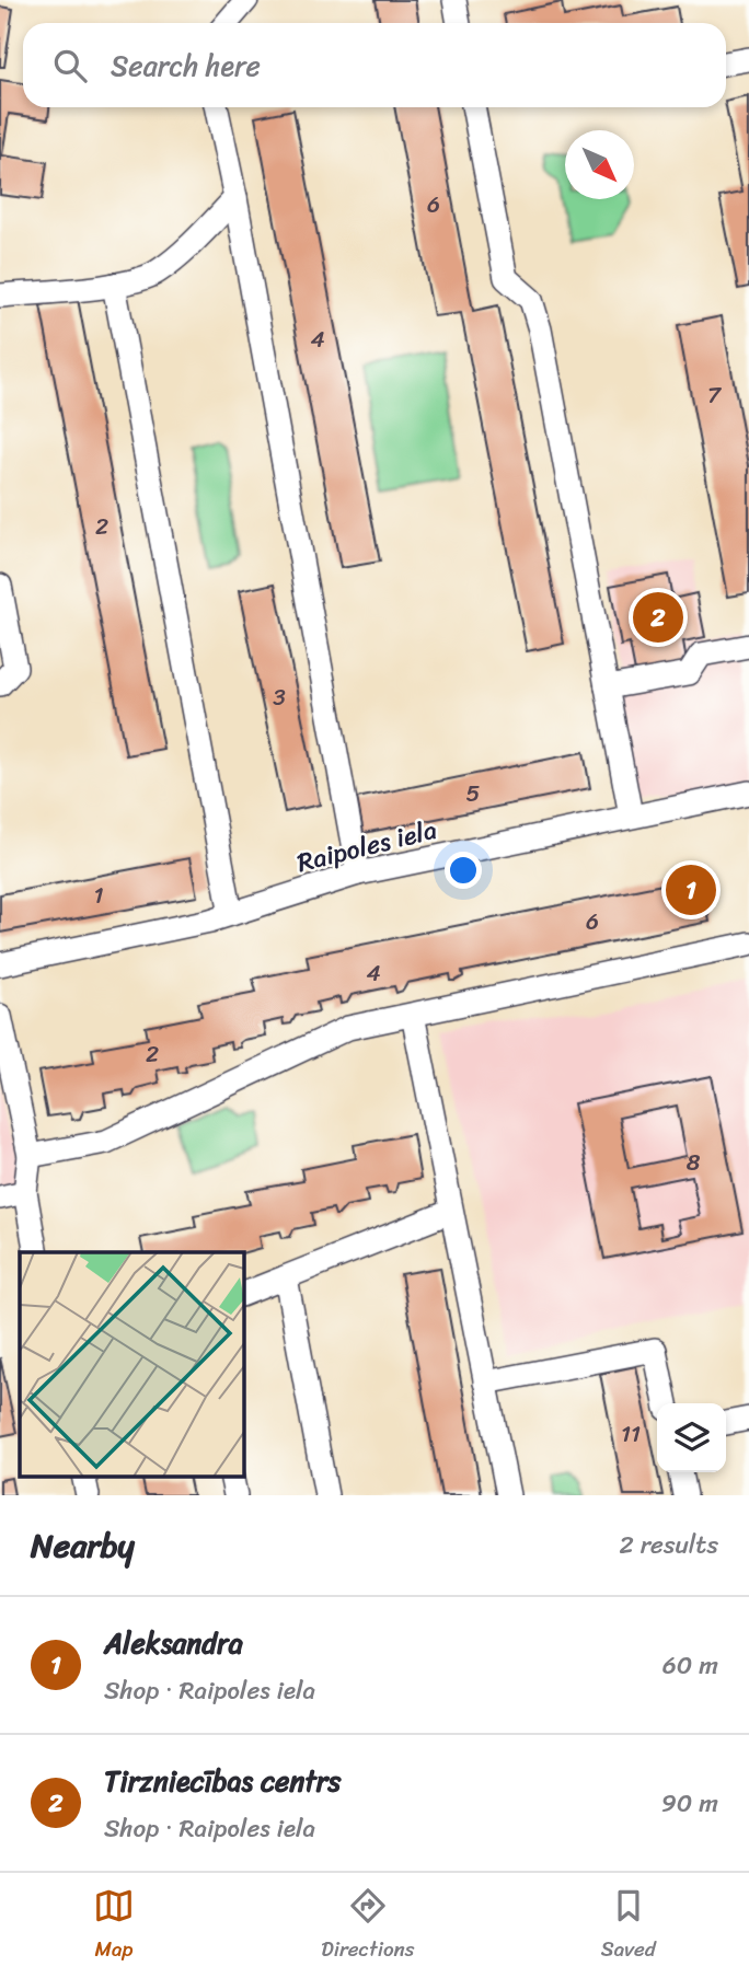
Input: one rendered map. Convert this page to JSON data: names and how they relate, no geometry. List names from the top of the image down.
{
  "streets": {
    "street": ["Raipoles iela"]
  },
  "house_numbers": [
    "6",
    "4",
    "7",
    "2",
    "3",
    "5",
    "1",
    "6",
    "4",
    "2",
    "8",
    "11"
  ],
  "north": "bottom right",
  "page": {
    "search": "Search here",
    "pins": ["2", "1"],
    "heading": ["Nearby", "2 results"],
    "list": [
      {
        "mark": "1",
        "name": "Aleksandra",
        "note": "Shop · Raipoles iela",
        "value": "60 m"
      },
      {
        "mark": "2",
        "name": "Tirzniecības centrs",
        "note": "Shop · Raipoles iela",
        "value": "90 m"
      }
    ],
    "nav": ["Map", "Directions", "Saved"]
  }
}
